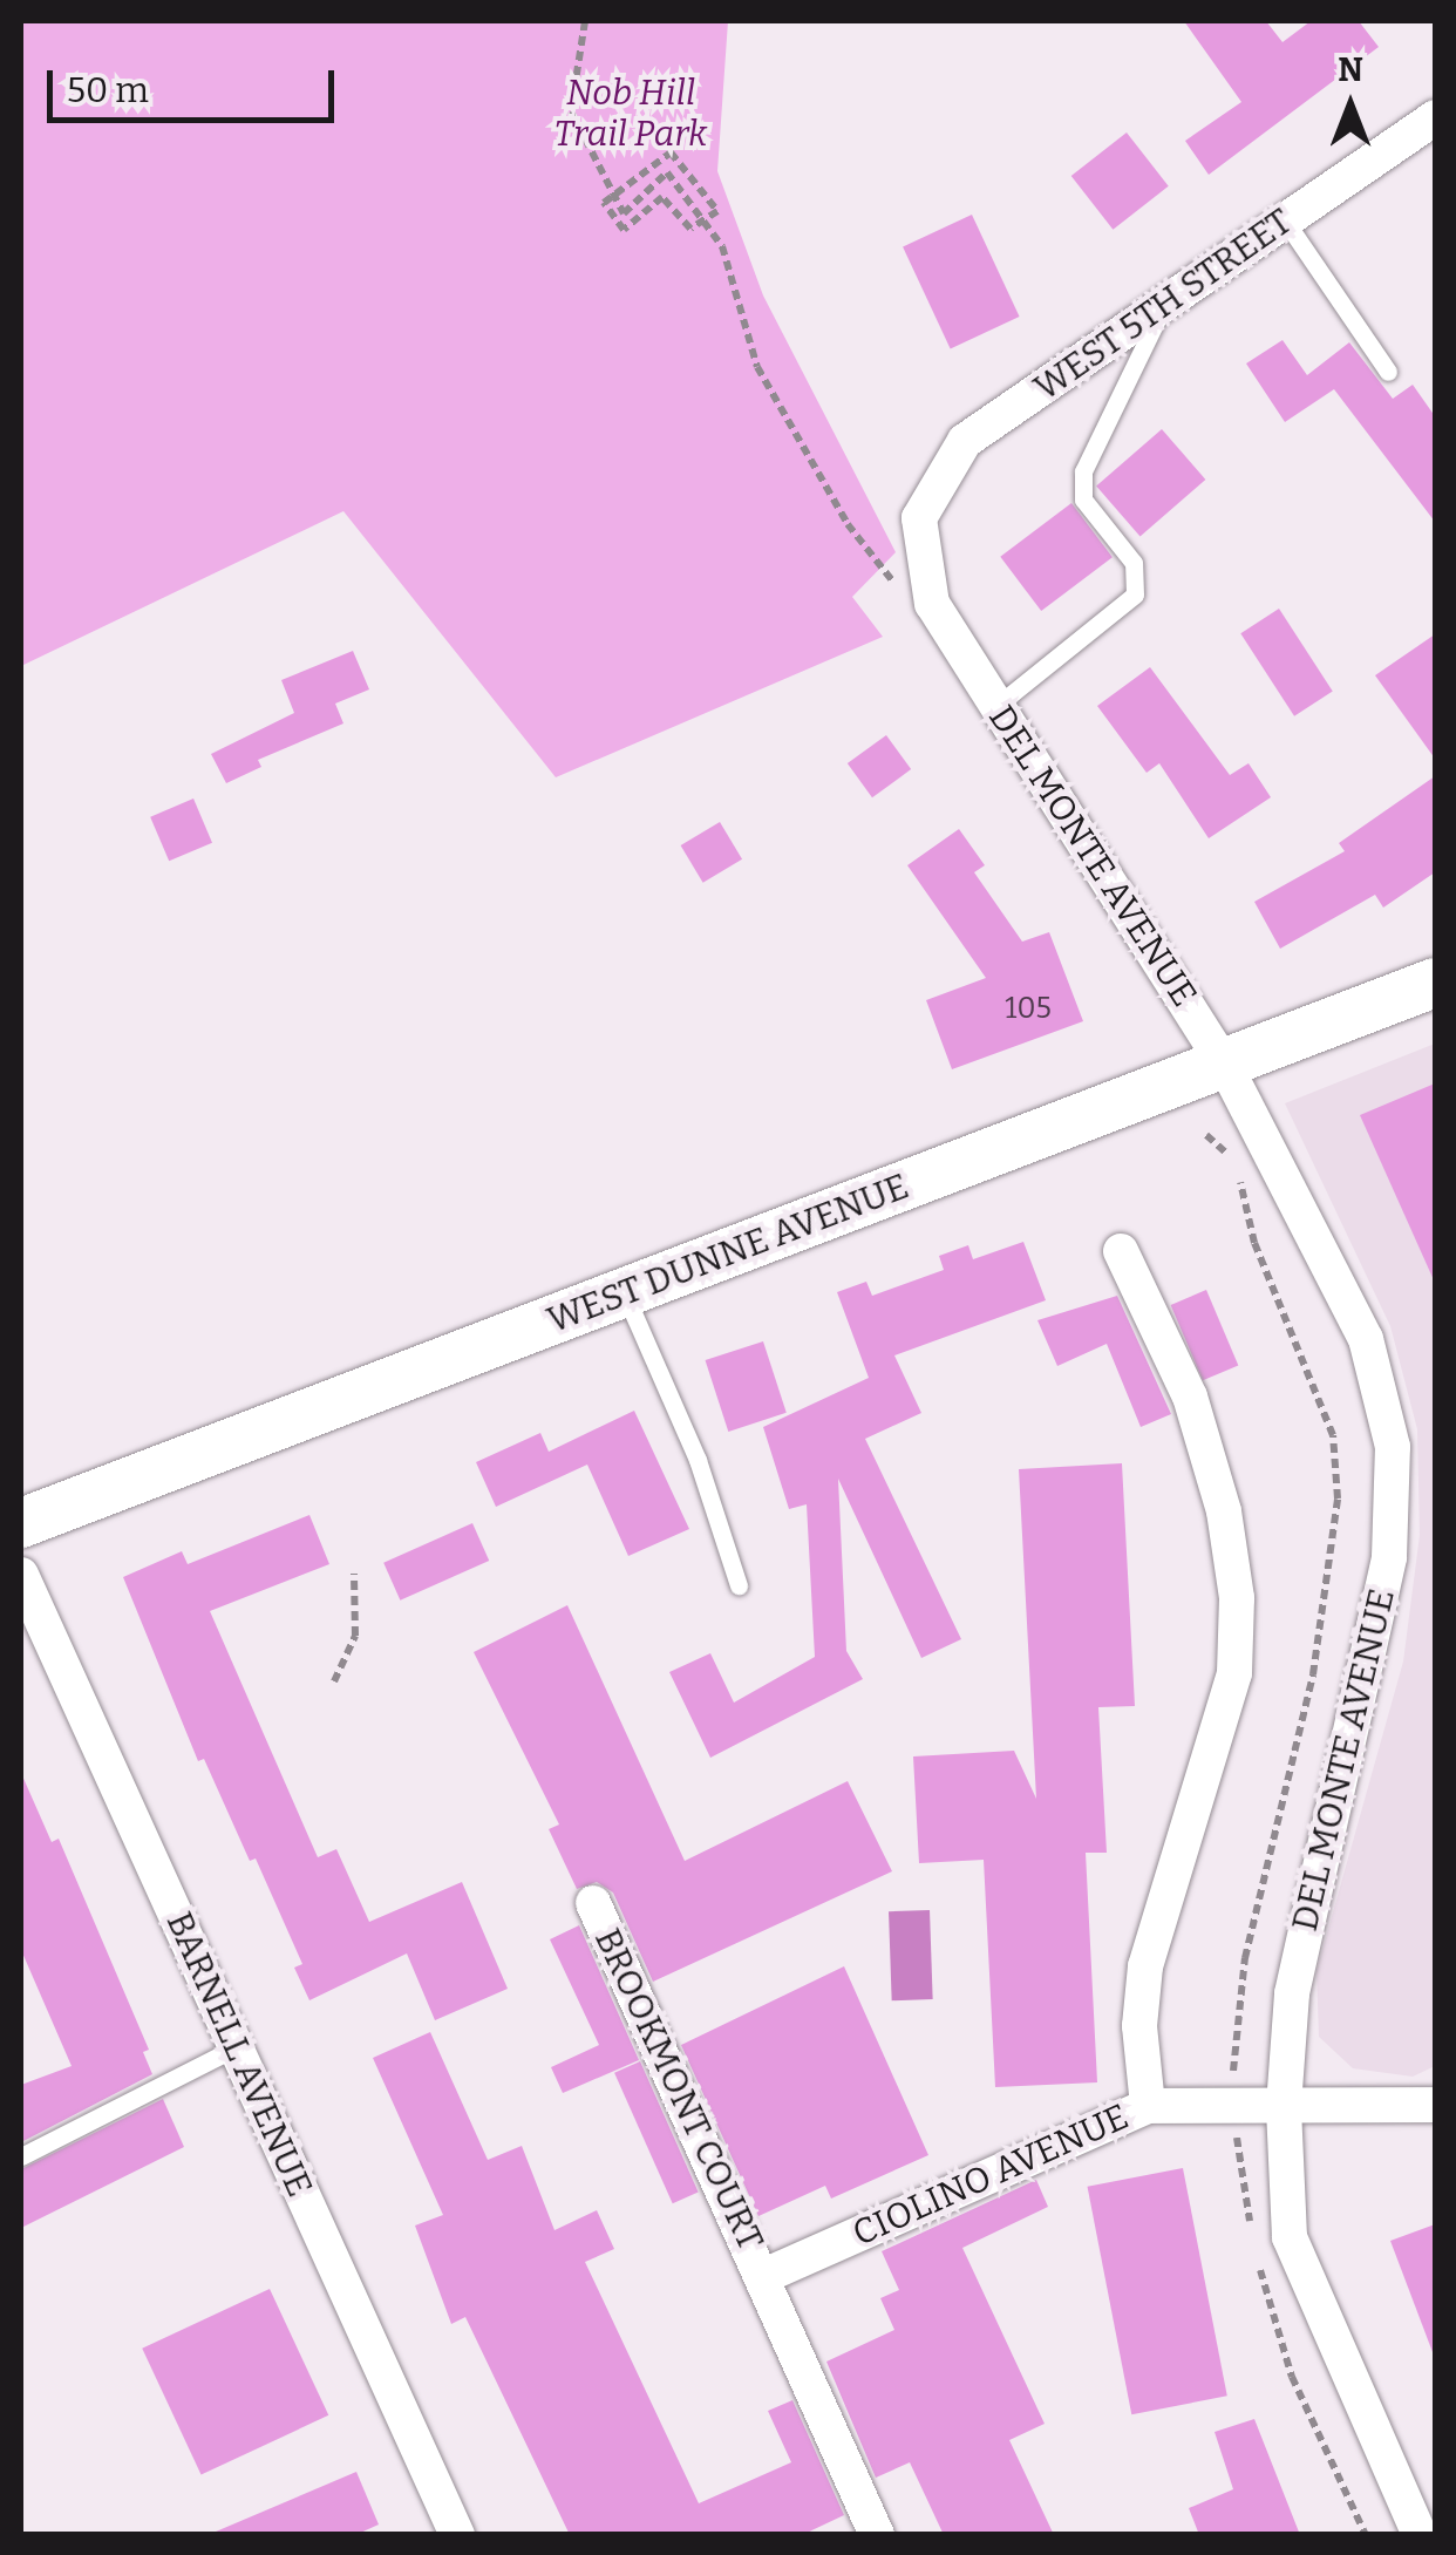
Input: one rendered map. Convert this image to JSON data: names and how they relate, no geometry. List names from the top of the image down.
{
  "streets": {
    "main road": ["WEST DUNNE AVENUE"],
    "street": [
      "WEST 5TH STREET",
      "DEL MONTE AVENUE",
      "BARNELL AVENUE",
      "BROOKMONT COURT",
      "CIOLINO AVENUE"
    ]
  },
  "crossings": [
    ["WEST 5TH STREET", "DEL MONTE AVENUE"],
    ["DEL MONTE AVENUE", "WEST DUNNE AVENUE"],
    ["DEL MONTE AVENUE", "CIOLINO AVENUE"],
    ["BROOKMONT COURT", "CIOLINO AVENUE"]
  ],
  "parks": ["Nob Hill Trail Park"],
  "house_numbers": ["105"],
  "scale_bar": "50 m",
  "north": "top"
}
